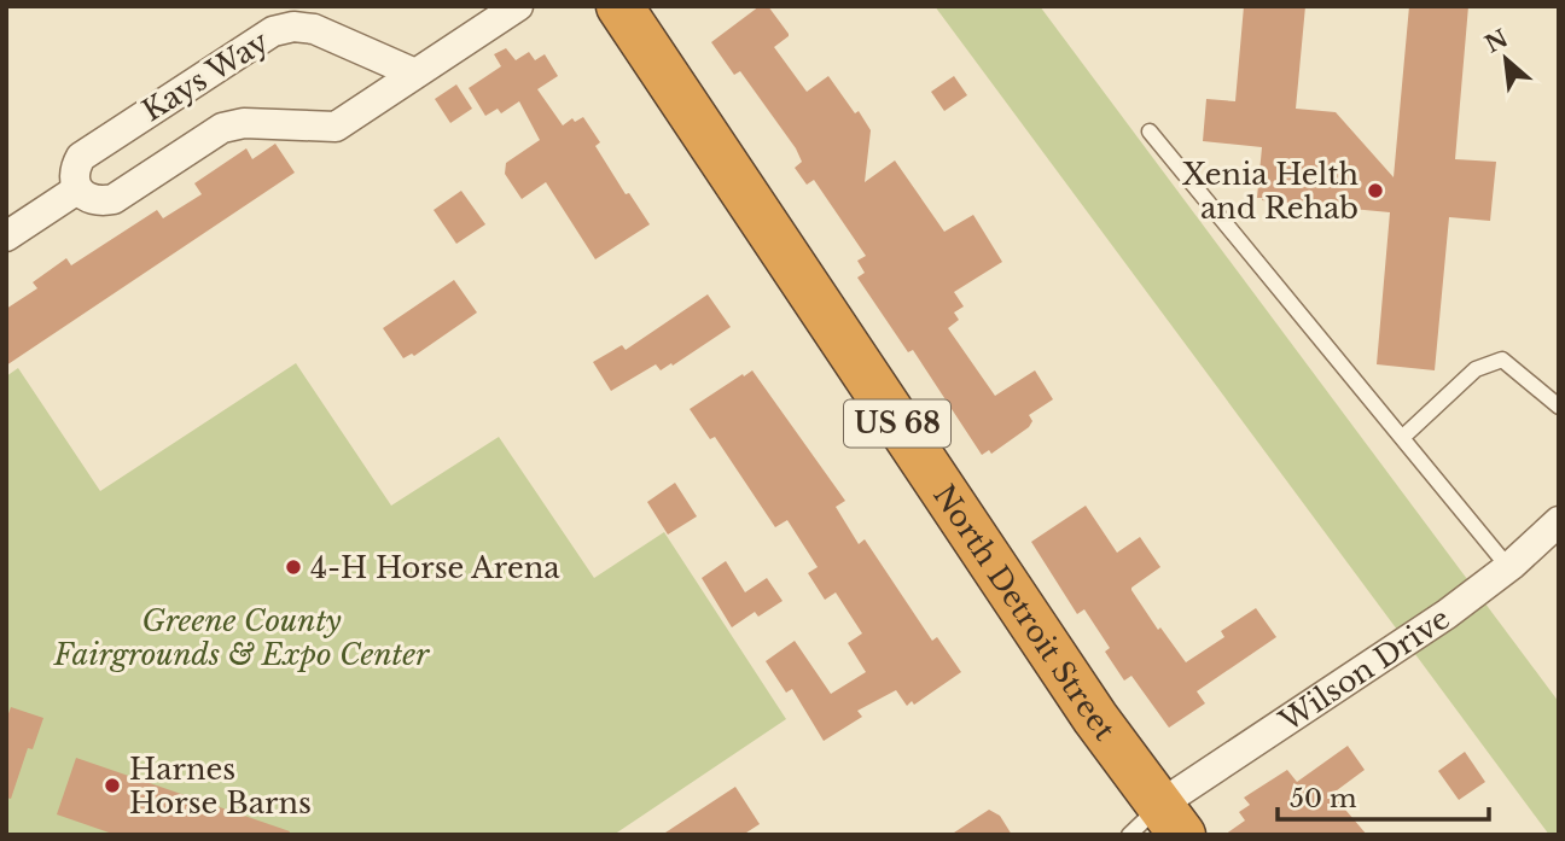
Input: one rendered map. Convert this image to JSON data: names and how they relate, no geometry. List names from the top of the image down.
{
  "streets": {
    "highway": ["US 68", "North Detroit Street"],
    "street": ["Kays Way", "Wilson Drive"]
  },
  "crossings": [
    ["North Detroit Street", "Wilson Drive"]
  ],
  "parks": ["Greene County Fairgrounds & Expo Center"],
  "places": ["Xenia Helth and Rehab", "4-H Horse Arena", "Harnes Horse Barns"],
  "scale_bar": "50 m",
  "north": "top left"
}
